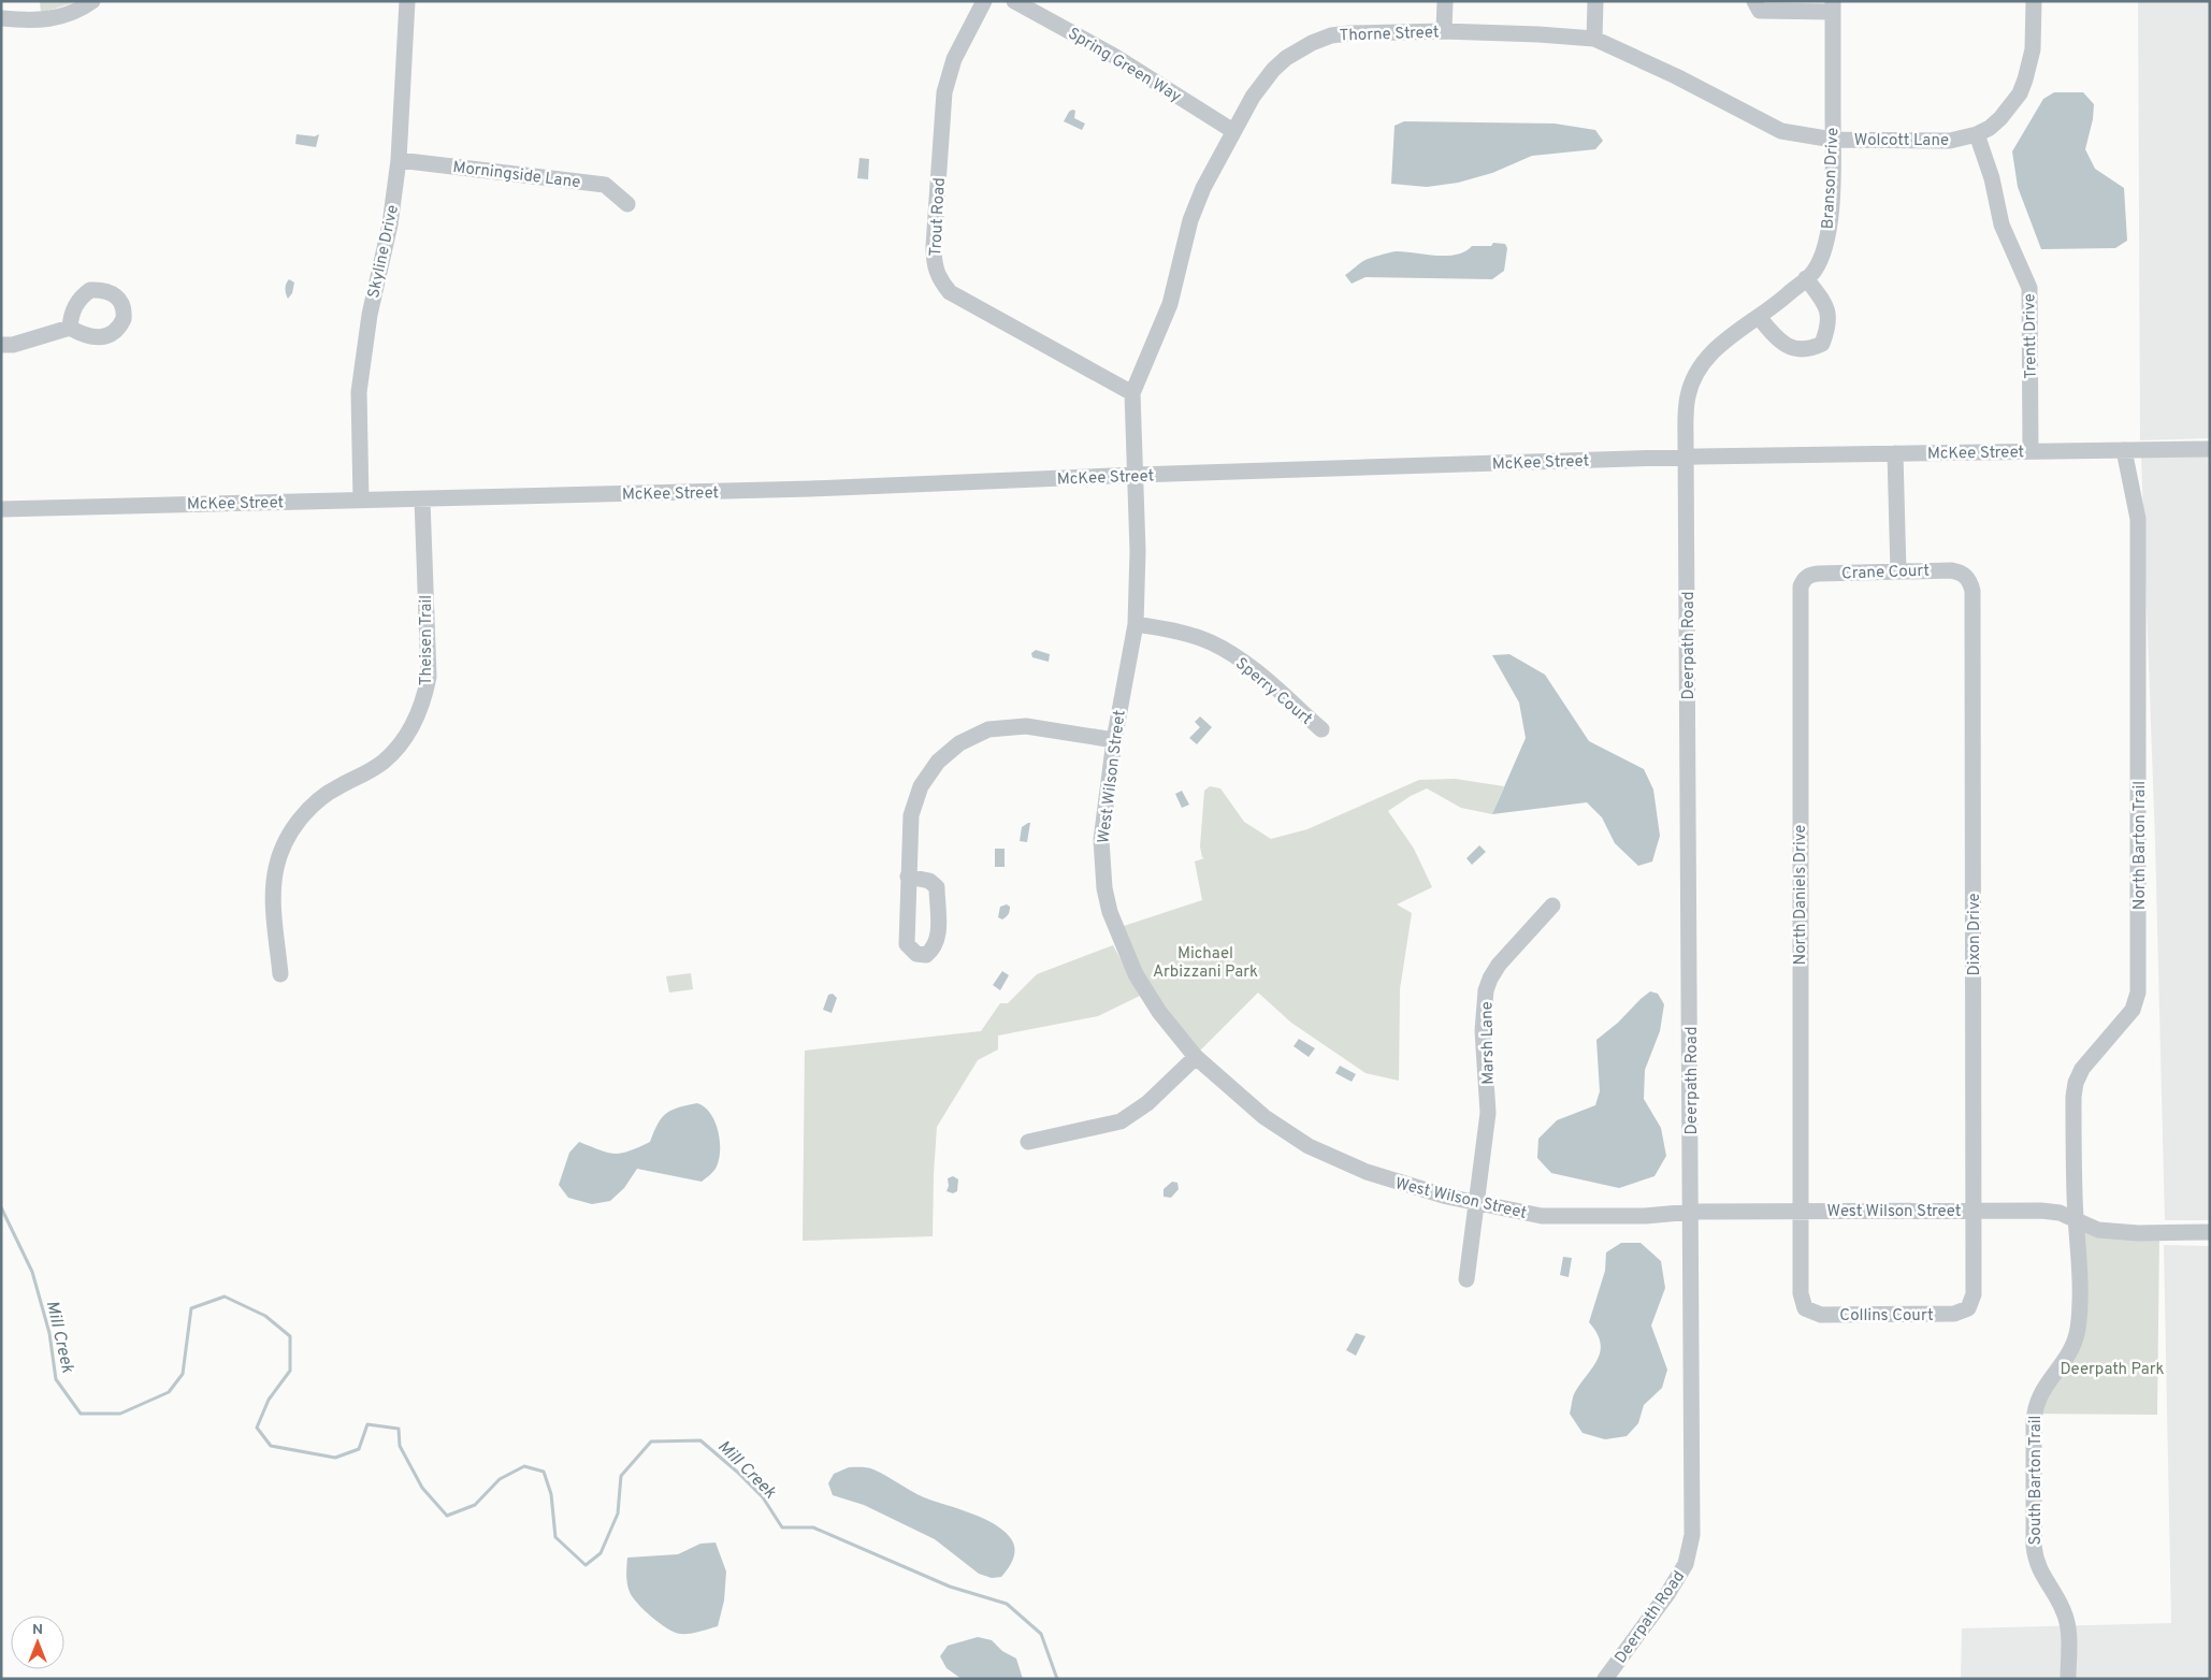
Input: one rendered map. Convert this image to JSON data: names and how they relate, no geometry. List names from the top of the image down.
{
  "streets": {
    "street": [
      "Thorne Street",
      "Spring Green Way",
      "Wolcott Lane",
      "Morningside Lane",
      "Branson Drive",
      "Trout Road",
      "Skyline Drive",
      "Trentt Drive",
      "McKee Street",
      "Crane Court",
      "Theisen Trail",
      "Deerpath Road",
      "Sperry Court",
      "West Wilson Street",
      "North Barton Trail",
      "North Daniels Drive",
      "Dixon Drive",
      "Marsh Lane",
      "Collins Court",
      "South Barton Trail"
    ]
  },
  "crossings": [
    ["Thorne Street", "Spring Green Way"],
    ["Thorne Street", "Wolcott Lane"],
    ["Thorne Street", "Branson Drive"],
    ["Thorne Street", "Trout Road"],
    ["Thorne Street", "McKee Street"],
    ["Thorne Street", "West Wilson Street"],
    ["Wolcott Lane", "Branson Drive"],
    ["Wolcott Lane", "Trentt Drive"],
    ["Morningside Lane", "Skyline Drive"],
    ["Branson Drive", "McKee Street"],
    ["Branson Drive", "Deerpath Road"],
    ["Skyline Drive", "McKee Street"],
    ["Trentt Drive", "McKee Street"],
    ["McKee Street", "Theisen Trail"],
    ["McKee Street", "Deerpath Road"],
    ["McKee Street", "West Wilson Street"],
    ["McKee Street", "North Barton Trail"],
    ["Crane Court", "North Daniels Drive"],
    ["Crane Court", "Dixon Drive"],
    ["Deerpath Road", "West Wilson Street"],
    ["Sperry Court", "West Wilson Street"],
    ["West Wilson Street", "North Barton Trail"],
    ["West Wilson Street", "North Daniels Drive"],
    ["West Wilson Street", "Dixon Drive"],
    ["West Wilson Street", "Marsh Lane"],
    ["West Wilson Street", "South Barton Trail"],
    ["North Barton Trail", "South Barton Trail"],
    ["North Daniels Drive", "Collins Court"],
    ["Dixon Drive", "Collins Court"]
  ],
  "water": ["Mill Creek"],
  "parks": ["Michael Arbizzani Park", "Deerpath Park"],
  "north": "top"
}
